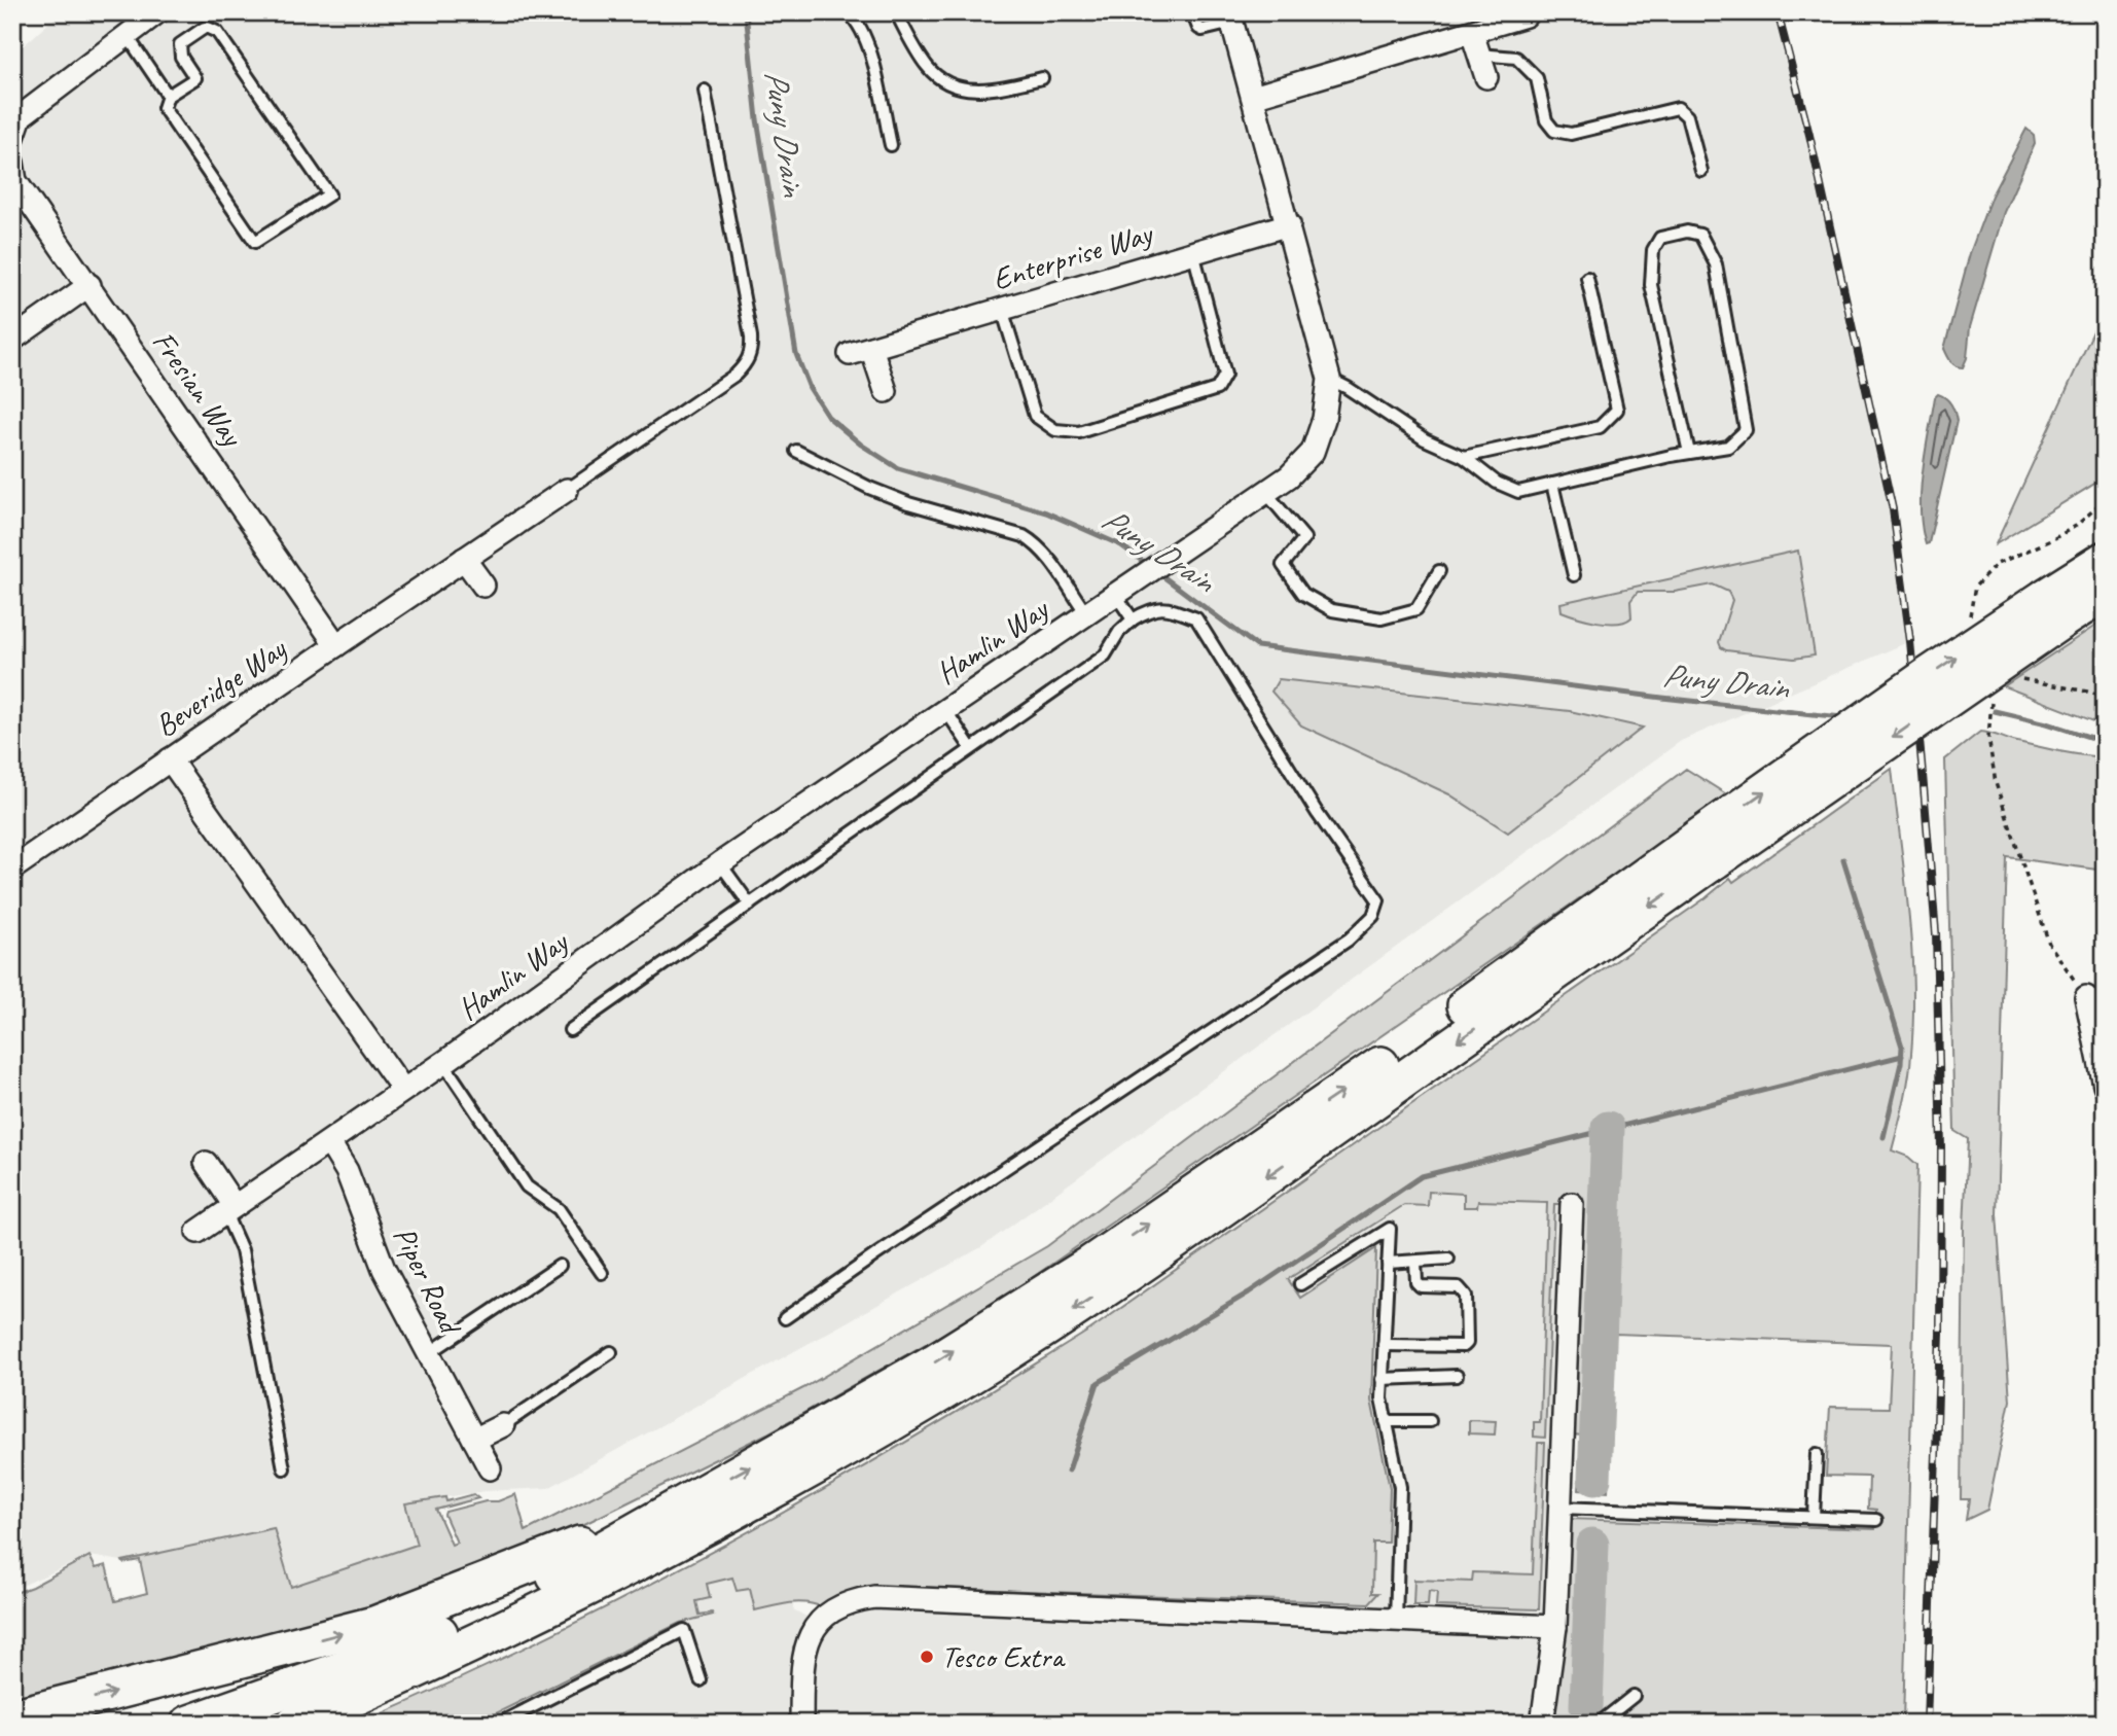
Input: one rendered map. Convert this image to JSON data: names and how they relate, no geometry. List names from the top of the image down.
{
  "streets": {
    "street": [
      "Enterprise Way",
      "Fresian Way",
      "Hamlin Way",
      "Beveridge Way",
      "Piper Road"
    ]
  },
  "crossings": [
    ["Enterprise Way", "Hamlin Way"],
    ["Fresian Way", "Beveridge Way"],
    ["Hamlin Way", "Piper Road"]
  ],
  "water": ["Puny Drain"],
  "places": ["Tesco Extra"]
}
